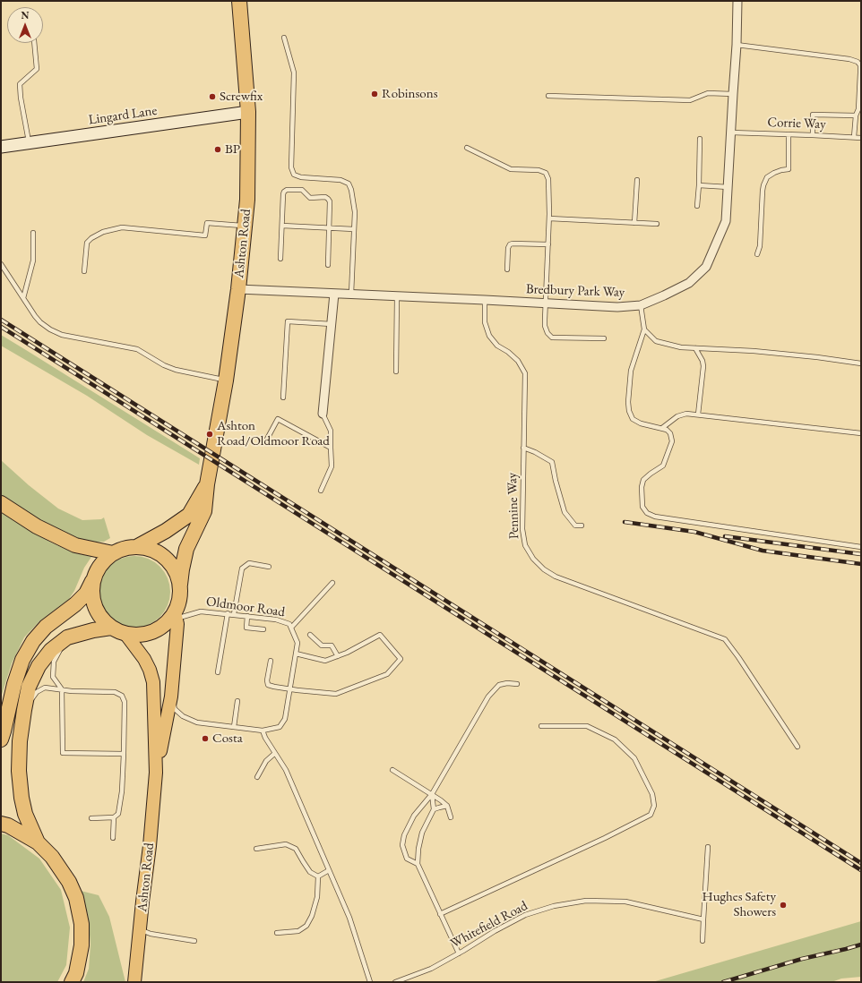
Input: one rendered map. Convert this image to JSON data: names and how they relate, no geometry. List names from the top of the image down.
{
  "streets": {
    "highway": ["Ashton Road"],
    "street": ["Lingard Lane", "Bredbury Park Way"],
    "lane": [
      "Corrie Way",
      "Pennine Way",
      "Oldmoor Road",
      "Whitefield Road"
    ]
  },
  "crossings": [
    ["Lingard Lane", "Ashton Road"],
    ["Corrie Way", "Bredbury Park Way"],
    ["Ashton Road", "Bredbury Park Way"],
    ["Ashton Road", "Oldmoor Road"],
    ["Bredbury Park Way", "Pennine Way"]
  ],
  "places": [
    "Robinsons",
    "Screwfix",
    "BP",
    "Ashton Road/Oldmoor Road",
    "Costa",
    "Hughes Safety Showers"
  ],
  "north": "top"
}
